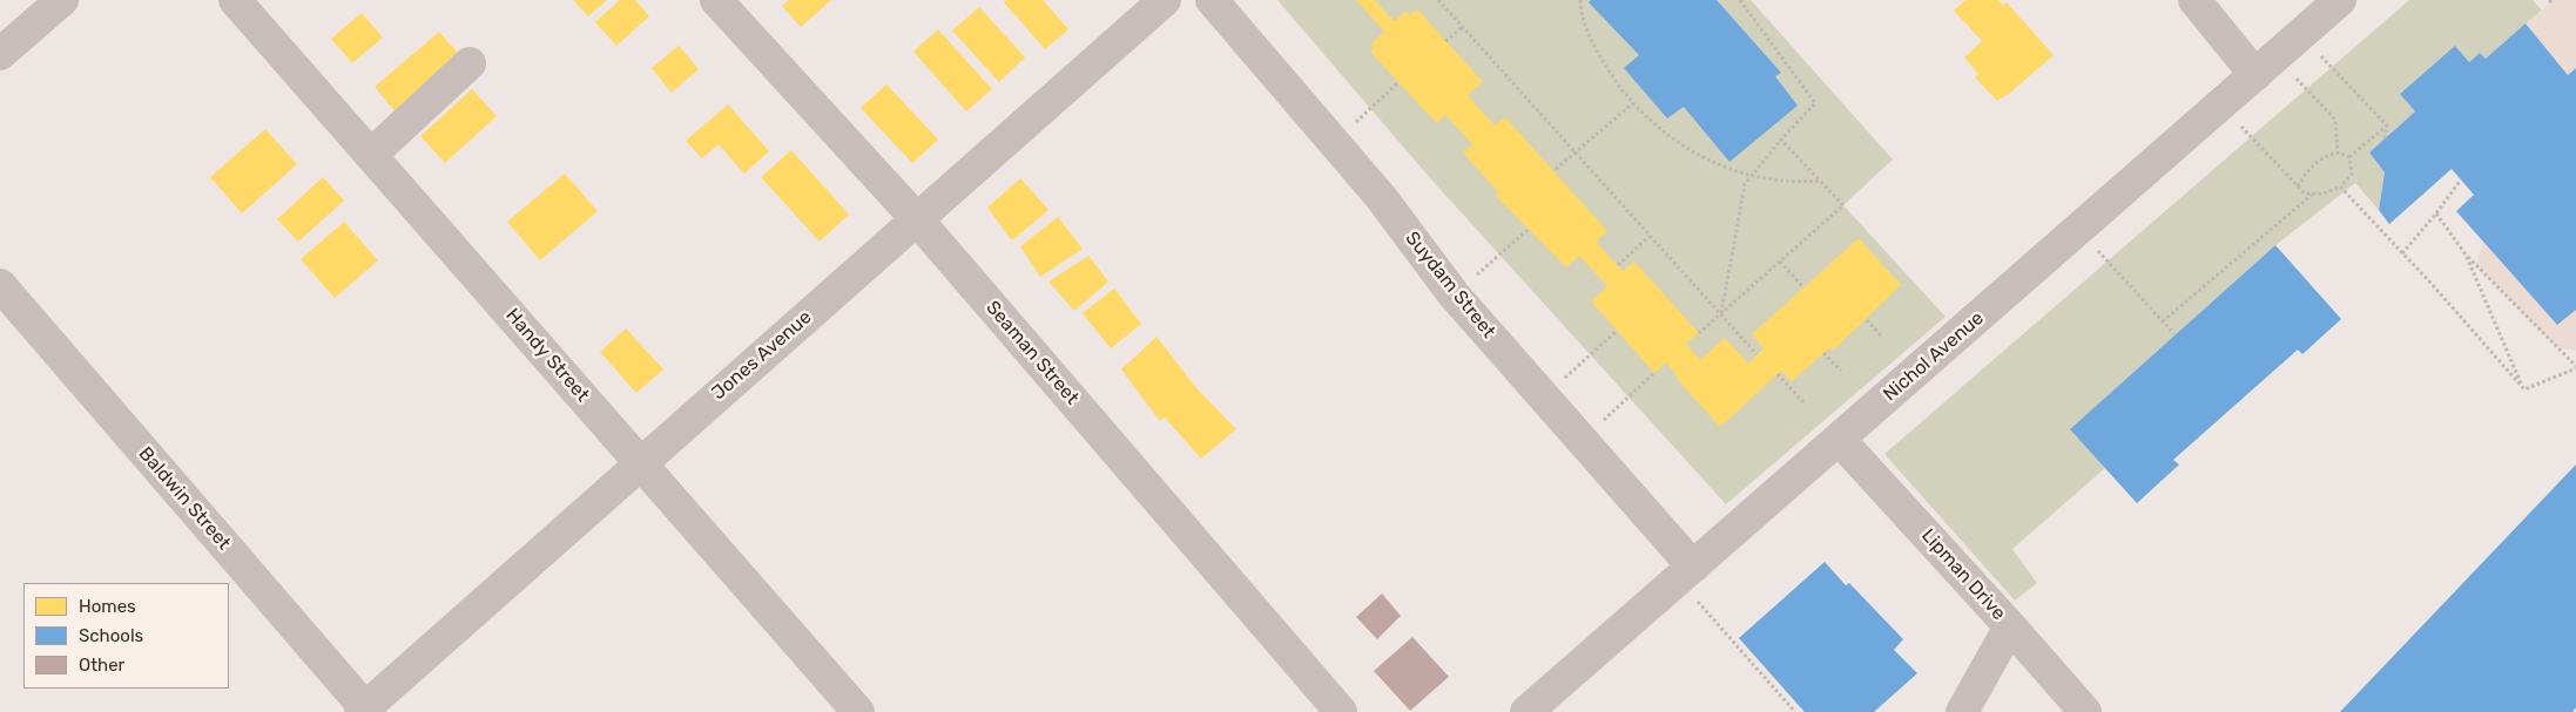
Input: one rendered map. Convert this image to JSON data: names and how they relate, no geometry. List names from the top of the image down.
{
  "streets": {
    "street": [
      "Suydam Street",
      "Seaman Street",
      "Handy Street",
      "Jones Avenue",
      "Nichol Avenue",
      "Baldwin Street",
      "Lipman Drive"
    ]
  },
  "crossings": [
    ["Suydam Street", "Nichol Avenue"],
    ["Seaman Street", "Jones Avenue"],
    ["Handy Street", "Jones Avenue"],
    ["Jones Avenue", "Baldwin Street"],
    ["Nichol Avenue", "Lipman Drive"]
  ],
  "legend": ["Homes", "Schools", "Other"]
}
